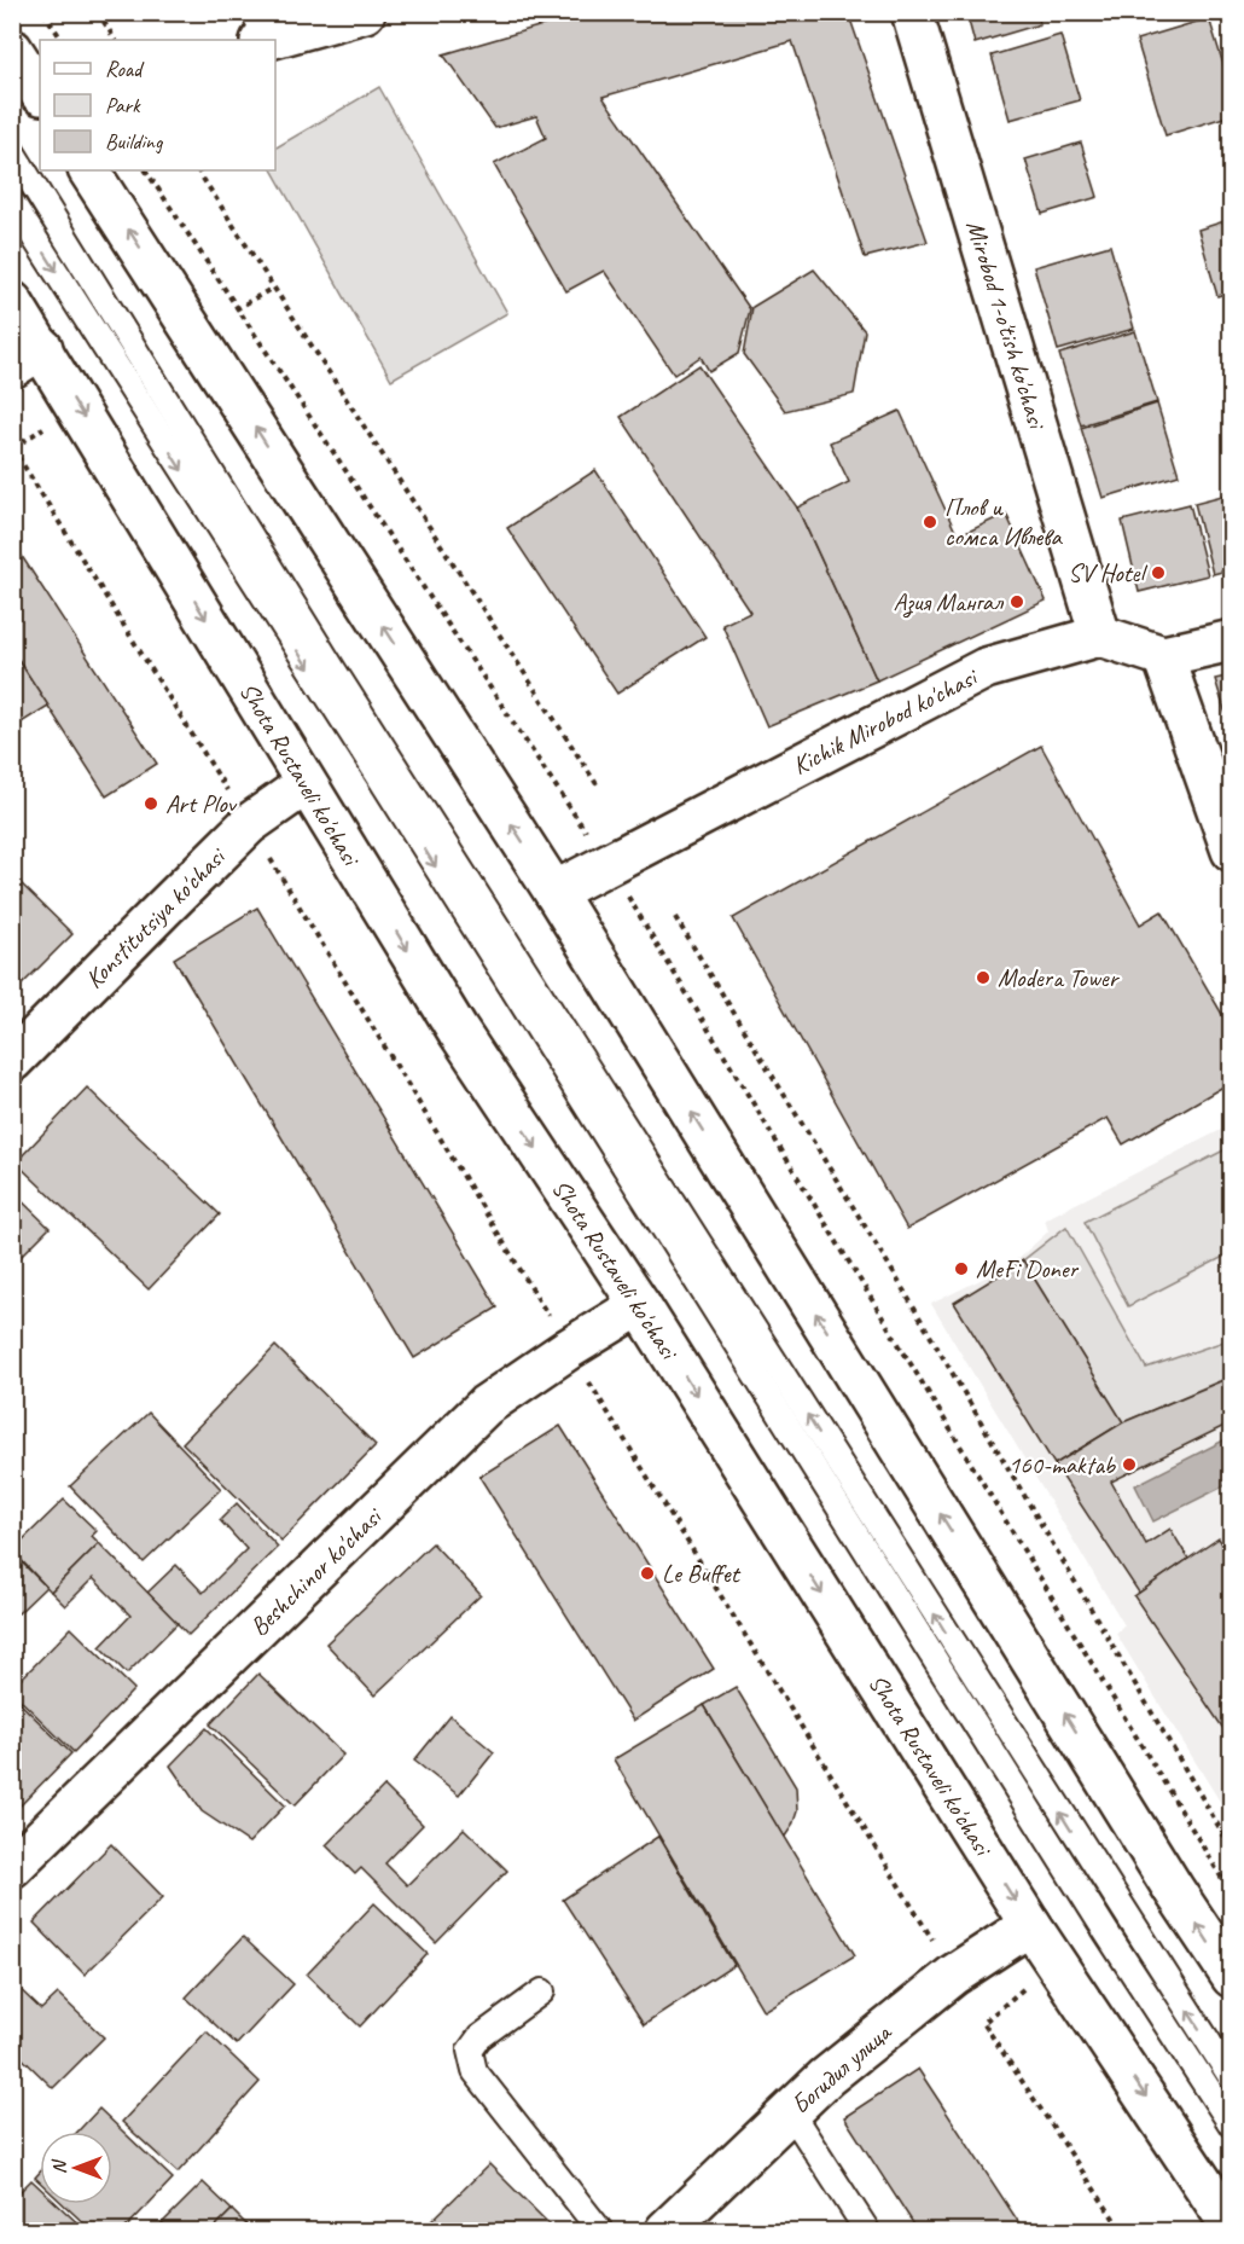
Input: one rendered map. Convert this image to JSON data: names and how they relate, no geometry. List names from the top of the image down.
{
  "streets": {
    "main road": [
      "Mirobod 1-o'tish ko'chasi",
      "Kichik Mirobod ko'chasi",
      "Shota Rustaveli ko'chasi",
      "Konstitutsiya ko'chasi",
      "Beshchinor ko'chasi",
      "Богидил улица"
    ]
  },
  "crossings": [
    ["Mirobod 1-o'tish ko'chasi", "Kichik Mirobod ko'chasi"],
    ["Shota Rustaveli ko'chasi", "Konstitutsiya ko'chasi"],
    ["Shota Rustaveli ko'chasi", "Beshchinor ko'chasi"],
    ["Shota Rustaveli ko'chasi", "Богидил улица"]
  ],
  "places": [
    "Плов и сомса Ивлева",
    "SV Hotel",
    "Азия Мангал",
    "Art Plov",
    "Modera Tower",
    "MeFi Doner",
    "160-maktab",
    "Le Buffet"
  ],
  "legend": ["Road", "Park", "Building"],
  "north": "left"
}
